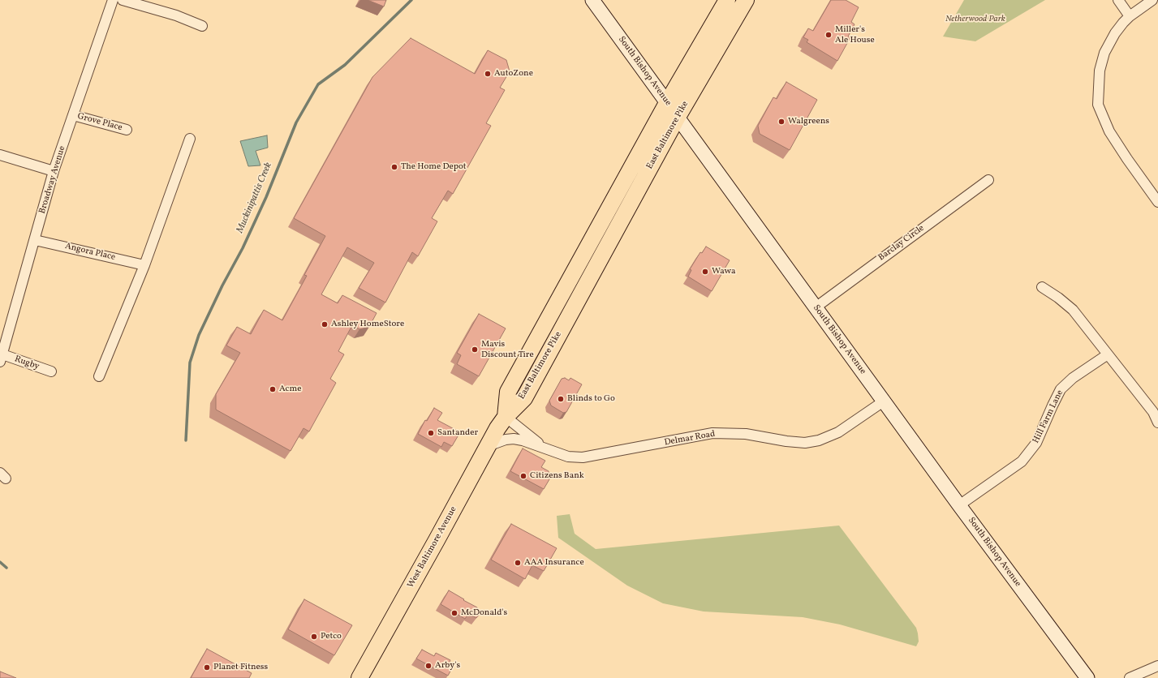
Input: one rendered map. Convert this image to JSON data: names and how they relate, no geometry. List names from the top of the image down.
{
  "streets": {
    "main road": ["South Bishop Avenue", "East Baltimore Pike", "West Baltimore Avenue"],
    "street": [
      "Grove Place",
      "Broadway Avenue",
      "Barclay Circle",
      "Angora Place",
      "Rugby",
      "Hill Farm Lane",
      "Delmar Road"
    ]
  },
  "crossings": [
    ["South Bishop Avenue", "East Baltimore Pike"],
    ["South Bishop Avenue", "Barclay Circle"],
    ["South Bishop Avenue", "Hill Farm Lane"],
    ["South Bishop Avenue", "Delmar Road"],
    ["Grove Place", "Broadway Avenue"],
    ["East Baltimore Pike", "Delmar Road"],
    ["East Baltimore Pike", "West Baltimore Avenue"],
    ["Broadway Avenue", "Angora Place"],
    ["Broadway Avenue", "Rugby"],
    ["Delmar Road", "West Baltimore Avenue"]
  ],
  "water": ["Muckinipattis Creek"],
  "parks": ["Netherwood Park"],
  "places": [
    "Miller's Ale House",
    "AutoZone",
    "Walgreens",
    "The Home Depot",
    "Wawa",
    "Ashley HomeStore",
    "Mavis Discount Tire",
    "Acme",
    "Blinds to Go",
    "Santander",
    "Citizens Bank",
    "AAA Insurance",
    "McDonald's",
    "Petco",
    "Arby's",
    "Planet Fitness"
  ]
}
